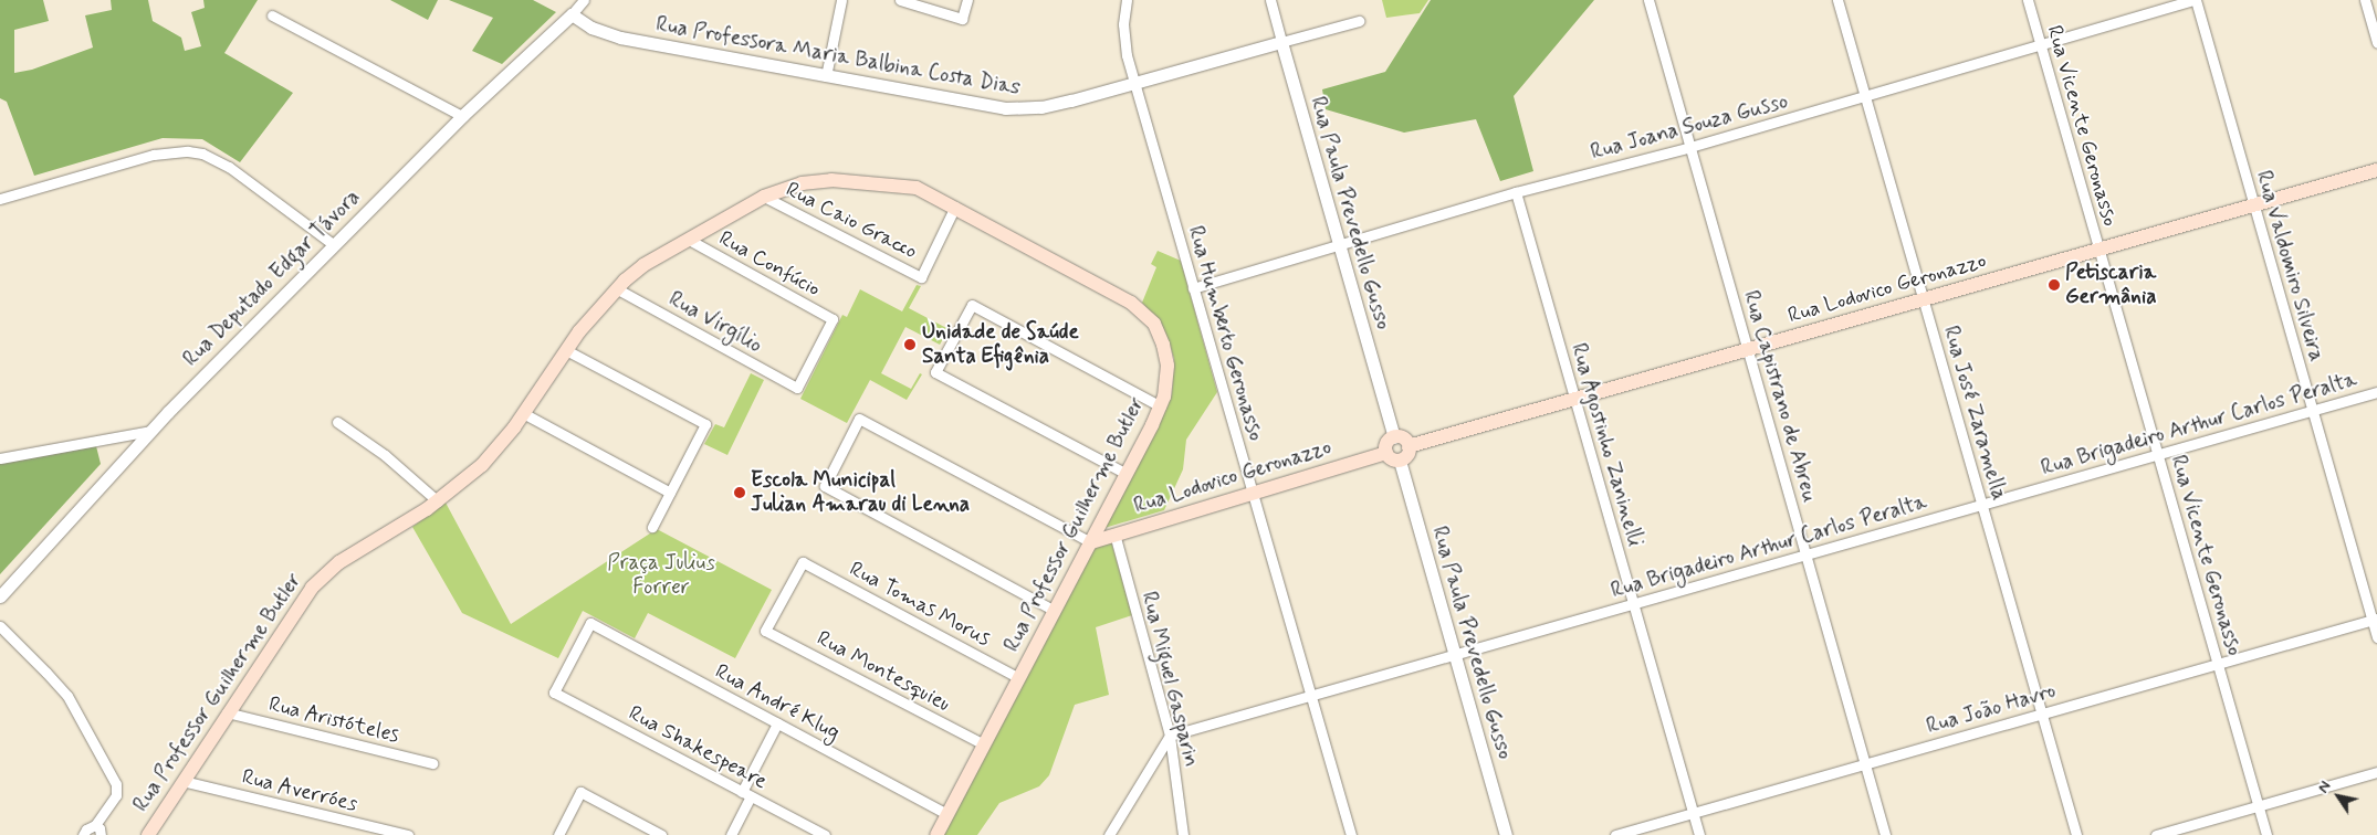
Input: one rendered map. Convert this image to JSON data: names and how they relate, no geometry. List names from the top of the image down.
{
  "streets": {
    "main road": ["Rua Lodovico Geronazzo", "Rua Professor Guilherme Butler"],
    "street": [
      "Rua Professora Maria Balbina Costa Dias",
      "Rua Vicente Geronasso",
      "Rua Joana Souza Gusso",
      "Rua Paula Prevedello Gusso",
      "Rua Caio Gracco",
      "Rua Confúcio",
      "Rua Valdomiro Silveira",
      "Rua Deputado Edgar Távora",
      "Rua Virgílio",
      "Rua Humberto Geronasso",
      "Rua Capistrano de Abreu",
      "Rua José Zaramella",
      "Rua Brigadeiro Arthur Carlos Peralta",
      "Rua Agostinho Zaninelli",
      "Rua Tomas Morus",
      "Rua Montesquieu",
      "Rua Miguel Gasparin",
      "Rua André Klug",
      "Rua João Havro",
      "Rua Aristóteles",
      "Rua Shakespeare",
      "Rua Averróes"
    ]
  },
  "crossings": [
    ["Rua Professora Maria Balbina Costa Dias", "Rua Paula Prevedello Gusso"],
    ["Rua Professora Maria Balbina Costa Dias", "Rua Deputado Edgar Távora"],
    ["Rua Professora Maria Balbina Costa Dias", "Rua Humberto Geronasso"],
    ["Rua Vicente Geronasso", "Rua Joana Souza Gusso"],
    ["Rua Vicente Geronasso", "Rua Lodovico Geronazzo"],
    ["Rua Vicente Geronasso", "Rua Brigadeiro Arthur Carlos Peralta"],
    ["Rua Vicente Geronasso", "Rua João Havro"],
    ["Rua Joana Souza Gusso", "Rua Paula Prevedello Gusso"],
    ["Rua Joana Souza Gusso", "Rua Valdomiro Silveira"],
    ["Rua Joana Souza Gusso", "Rua Humberto Geronasso"],
    ["Rua Joana Souza Gusso", "Rua Capistrano de Abreu"],
    ["Rua Joana Souza Gusso", "Rua José Zaramella"],
    ["Rua Joana Souza Gusso", "Rua Agostinho Zaninelli"],
    ["Rua Paula Prevedello Gusso", "Rua Lodovico Geronazzo"],
    ["Rua Paula Prevedello Gusso", "Rua Brigadeiro Arthur Carlos Peralta"],
    ["Rua Caio Gracco", "Rua Professor Guilherme Butler"],
    ["Rua Confúcio", "Rua Virgílio"],
    ["Rua Confúcio", "Rua Professor Guilherme Butler"],
    ["Rua Valdomiro Silveira", "Rua Lodovico Geronazzo"],
    ["Rua Valdomiro Silveira", "Rua Brigadeiro Arthur Carlos Peralta"],
    ["Rua Valdomiro Silveira", "Rua João Havro"],
    ["Rua Lodovico Geronazzo", "Rua Humberto Geronasso"],
    ["Rua Lodovico Geronazzo", "Rua Capistrano de Abreu"],
    ["Rua Lodovico Geronazzo", "Rua José Zaramella"],
    ["Rua Lodovico Geronazzo", "Rua Agostinho Zaninelli"],
    ["Rua Lodovico Geronazzo", "Rua Professor Guilherme Butler"],
    ["Rua Lodovico Geronazzo", "Rua Miguel Gasparin"],
    ["Rua Virgílio", "Rua Professor Guilherme Butler"],
    ["Rua Humberto Geronasso", "Rua Brigadeiro Arthur Carlos Peralta"],
    ["Rua Capistrano de Abreu", "Rua Brigadeiro Arthur Carlos Peralta"],
    ["Rua Capistrano de Abreu", "Rua João Havro"],
    ["Rua José Zaramella", "Rua Brigadeiro Arthur Carlos Peralta"],
    ["Rua José Zaramella", "Rua João Havro"],
    ["Rua Brigadeiro Arthur Carlos Peralta", "Rua Agostinho Zaninelli"],
    ["Rua Brigadeiro Arthur Carlos Peralta", "Rua Miguel Gasparin"],
    ["Rua Agostinho Zaninelli", "Rua João Havro"],
    ["Rua Professor Guilherme Butler", "Rua Tomas Morus"],
    ["Rua Professor Guilherme Butler", "Rua Montesquieu"],
    ["Rua Professor Guilherme Butler", "Rua André Klug"],
    ["Rua Professor Guilherme Butler", "Rua Aristóteles"],
    ["Rua Professor Guilherme Butler", "Rua Averróes"],
    ["Rua Tomas Morus", "Rua Montesquieu"],
    ["Rua André Klug", "Rua Shakespeare"]
  ],
  "parks": ["Praça Julius Forrer"],
  "places": ["Petiscaria Germânia", "Unidade de Saúde Santa Efigênia", "Escola Municipal Julian Amarau di Lenna"],
  "north": "top left"
}
